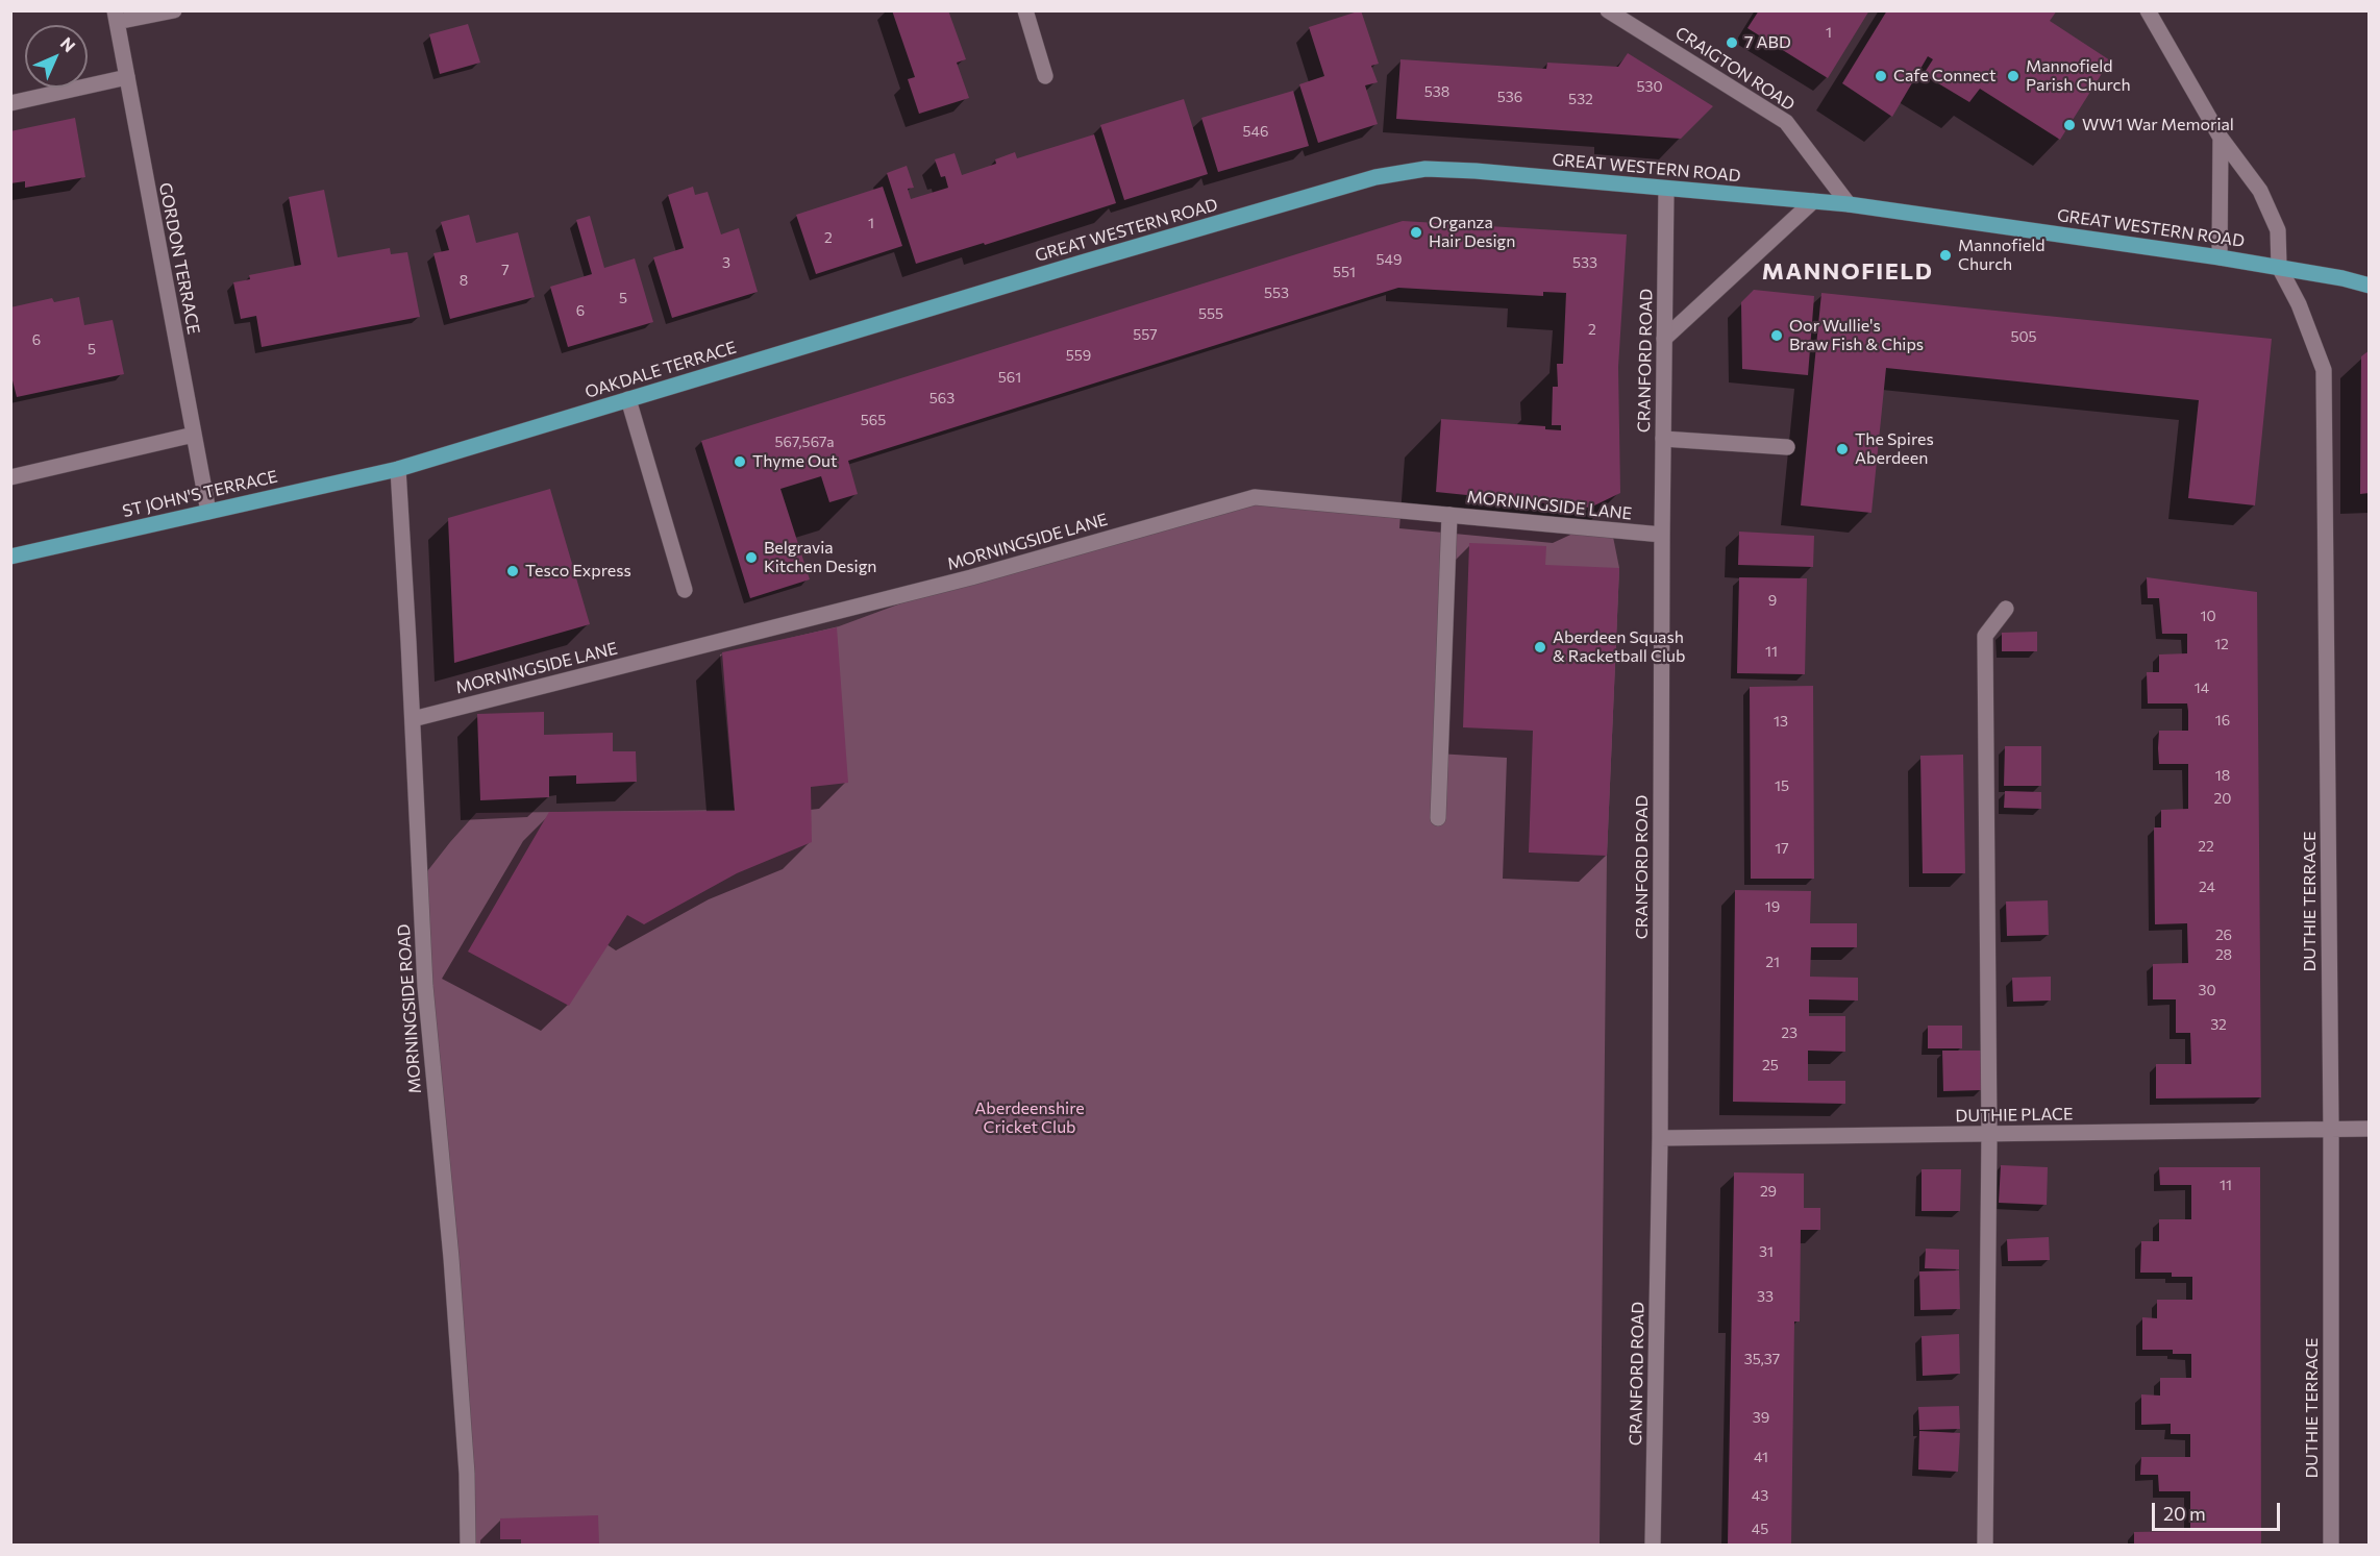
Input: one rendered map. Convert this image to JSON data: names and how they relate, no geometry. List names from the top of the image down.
{
  "streets": {
    "main road": ["GREAT WESTERN ROAD", "OAKDALE TERRACE", "ST JOHN'S TERRACE"],
    "street": [
      "CRAIGTON ROAD",
      "GORDON TERRACE",
      "CRANFORD ROAD",
      "MORNINGSIDE LANE",
      "DUTHIE TERRACE",
      "MORNINGSIDE ROAD",
      "DUTHIE PLACE"
    ]
  },
  "crossings": [
    ["CRAIGTON ROAD", "GREAT WESTERN ROAD"],
    ["GREAT WESTERN ROAD", "CRANFORD ROAD"],
    ["GREAT WESTERN ROAD", "OAKDALE TERRACE"],
    ["GREAT WESTERN ROAD", "DUTHIE TERRACE"],
    ["GORDON TERRACE", "ST JOHN'S TERRACE"],
    ["CRANFORD ROAD", "MORNINGSIDE LANE"],
    ["CRANFORD ROAD", "DUTHIE PLACE"],
    ["OAKDALE TERRACE", "ST JOHN'S TERRACE"],
    ["OAKDALE TERRACE", "MORNINGSIDE ROAD"],
    ["ST JOHN'S TERRACE", "MORNINGSIDE ROAD"],
    ["MORNINGSIDE LANE", "MORNINGSIDE ROAD"],
    ["DUTHIE TERRACE", "DUTHIE PLACE"]
  ],
  "districts": ["MANNOFIELD"],
  "parks": ["Aberdeenshire Cricket Club"],
  "places": [
    "7 ABD",
    "Cafe Connect",
    "Mannofield Parish Church",
    "WW1 War Memorial",
    "Organza Hair Design",
    "Mannofield Church",
    "Oor Wullie's Braw Fish & Chips",
    "The Spires Aberdeen",
    "Thyme Out",
    "Belgravia Kitchen Design",
    "Tesco Express",
    "Aberdeen Squash & Racketball Club"
  ],
  "house_numbers": [
    "1",
    "530",
    "538",
    "536",
    "532",
    "546",
    "1",
    "2",
    "549",
    "3",
    "533",
    "7",
    "551",
    "8",
    "553",
    "5",
    "6",
    "555",
    "2",
    "557",
    "505",
    "6",
    "5",
    "559",
    "561",
    "563",
    "565",
    "567,567a",
    "9",
    "10",
    "12",
    "11",
    "14",
    "16",
    "13",
    "18",
    "15",
    "20",
    "22",
    "17",
    "24",
    "19",
    "26",
    "28",
    "21",
    "30",
    "32",
    "23",
    "25",
    "11",
    "29",
    "31",
    "33",
    "35,37",
    "39",
    "41",
    "43",
    "45"
  ],
  "scale_bar": "20 m",
  "north": "top right"
}
